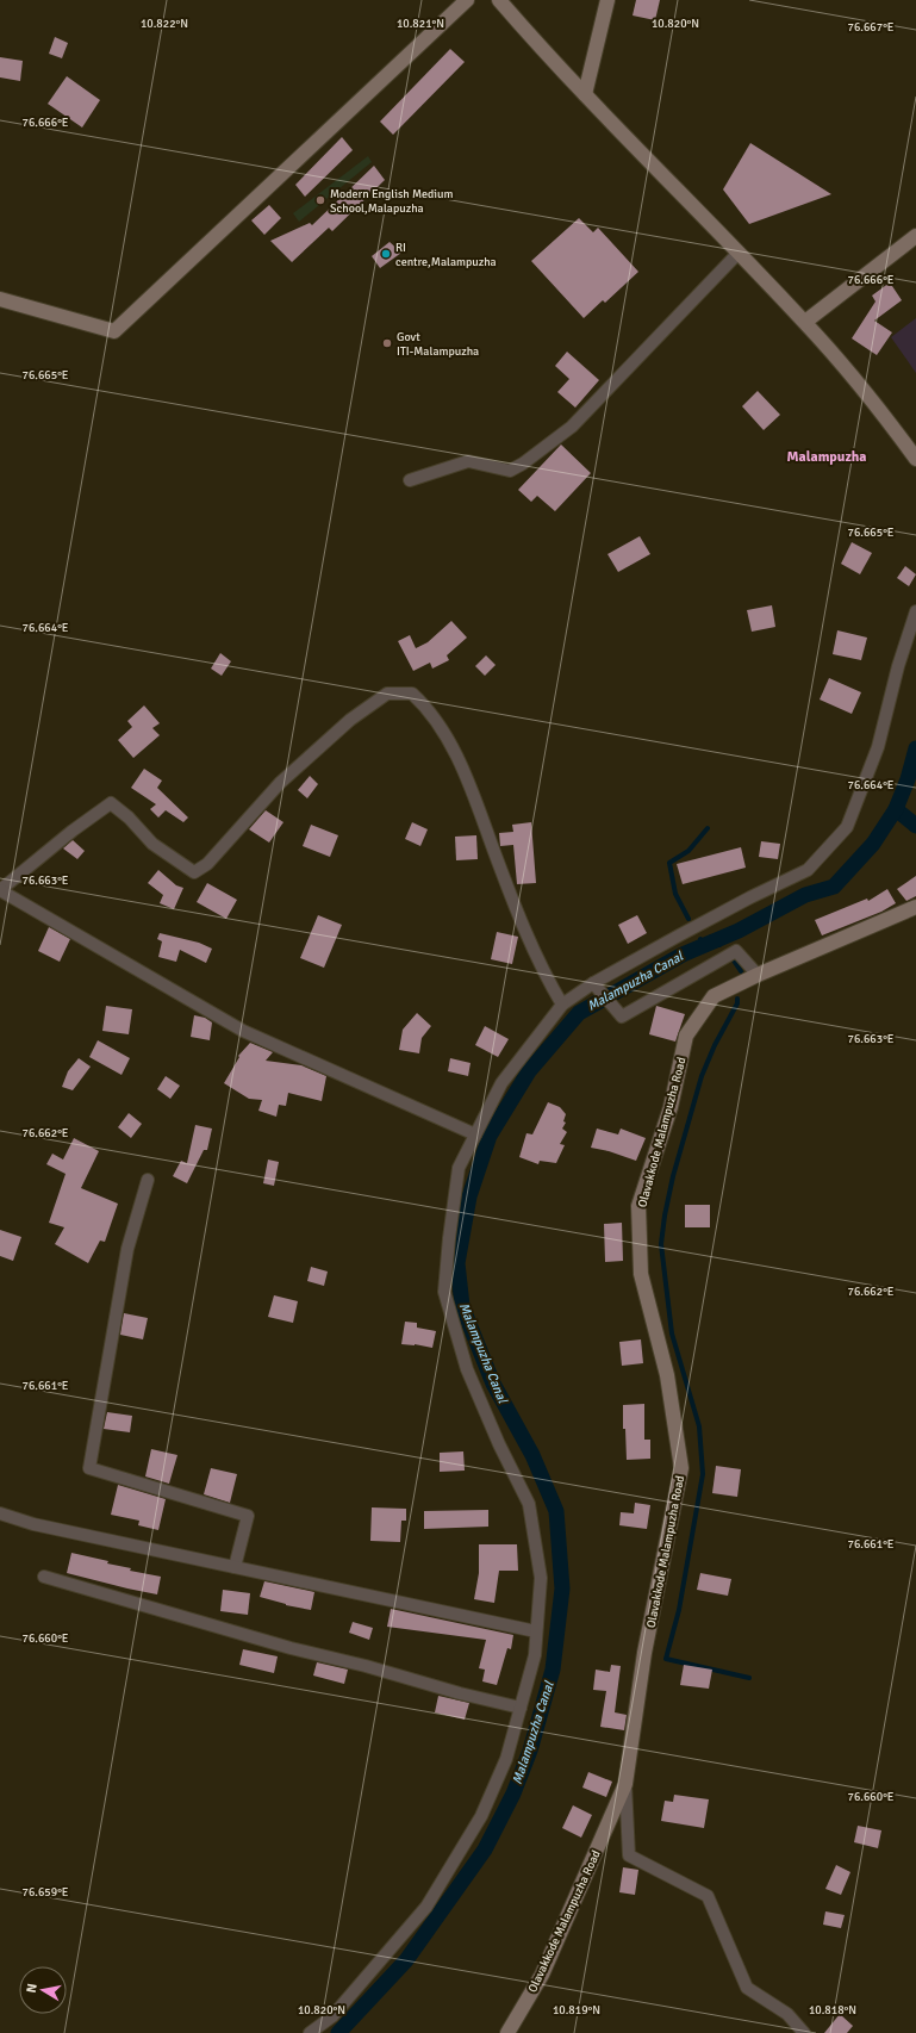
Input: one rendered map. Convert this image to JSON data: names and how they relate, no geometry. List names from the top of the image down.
{
  "streets": {
    "main road": ["Olavakkode Malampuzha Road"]
  },
  "districts": ["Malampuzha"],
  "water": ["Malampuzha Canal"],
  "places": ["Modern English Medium School,Malapuzha", "RI centre,Malampuzha", "Govt ITI-Malampuzha"],
  "north": "left",
  "coordinates": [
    "10.822°N",
    "10.821°N",
    "10.820°N",
    "76.667°E",
    "76.666°E",
    "76.665°E",
    "76.664°E",
    "76.663°E",
    "76.662°E",
    "76.661°E",
    "76.660°E",
    "76.659°E",
    "10.819°N",
    "10.818°N"
  ]
}
